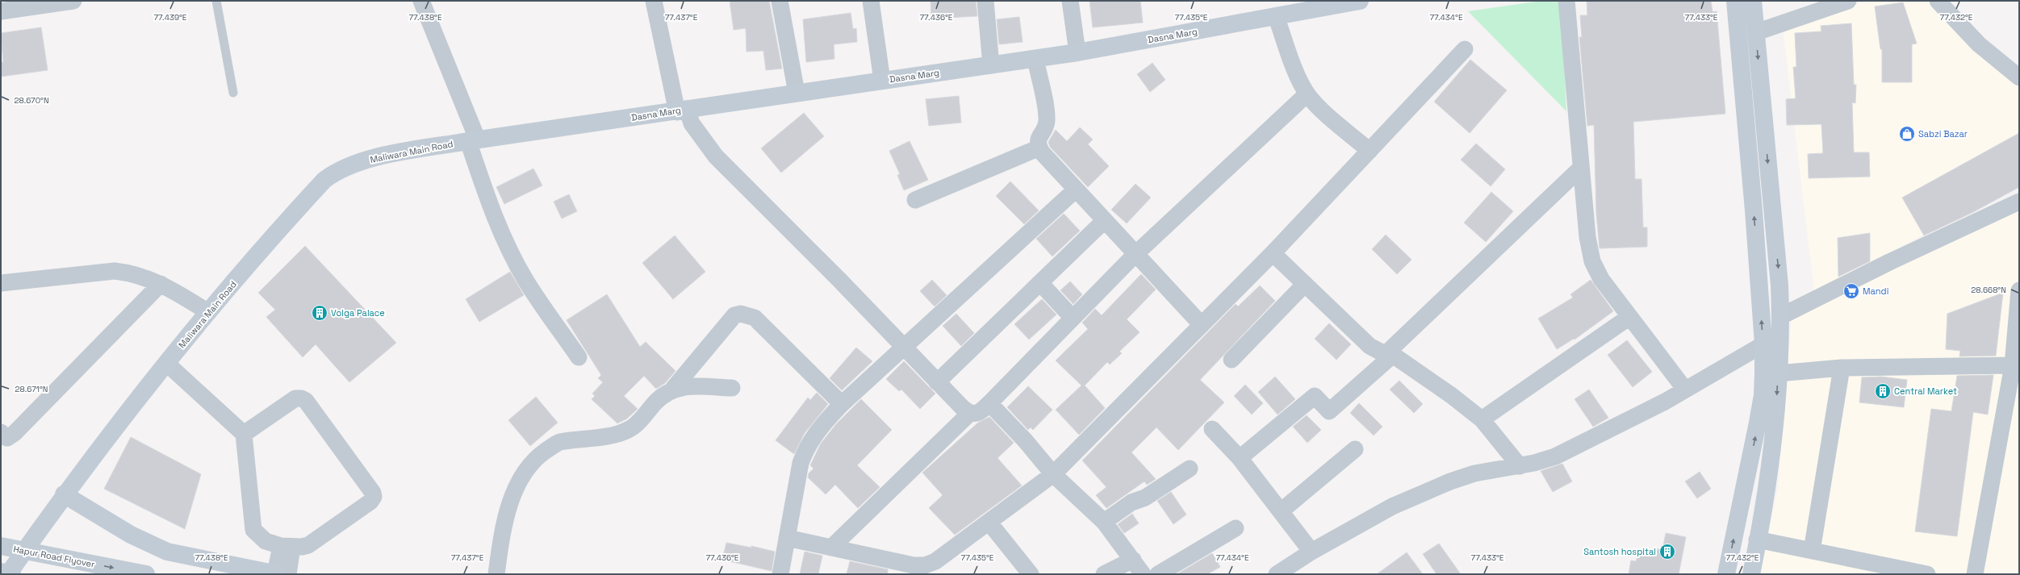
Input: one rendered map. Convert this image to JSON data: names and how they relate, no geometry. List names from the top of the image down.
{
  "streets": {
    "street": ["Dasna Marg", "Maliwara Main Road", "Hapur Road Flyover"]
  },
  "crossings": [
    ["Dasna Marg", "Maliwara Main Road"]
  ],
  "places": {
    "shop": ["Sabzi Bazar"],
    "supermarket": ["Mandi"],
    "building": ["Volga Palace", "Central Market", "Santosh hospital"]
  },
  "coordinates": [
    "77.438°E",
    "77.436°E",
    "77.435°E",
    "77.433°E",
    "77.439°E",
    "77.437°E",
    "77.434°E",
    "77.432°E",
    "28.670°N",
    "28.668°N",
    "28.671°N"
  ]
}
